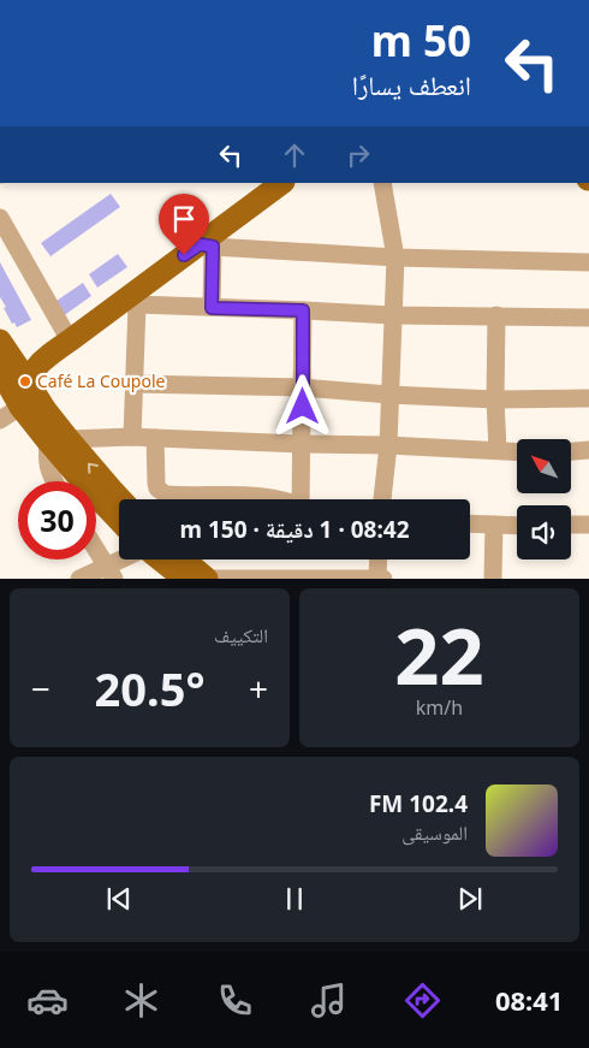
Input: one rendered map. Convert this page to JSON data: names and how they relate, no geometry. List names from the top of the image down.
{
  "places": ["Café La Coupole"],
  "north": "top left",
  "page": {
    "turn": ["50 m", "انعطف يسارًا"],
    "limit": "30",
    "trip": "08:42 · 1 دقيقة · 150 m",
    "tile": [
      ["22", "km/h"],
      "التكييف"
    ],
    "heat": ["−", "20.5°", "+"],
    "song": ["102.4 FM", "الموسيقى"],
    "tabs": "08:41"
  }
}
